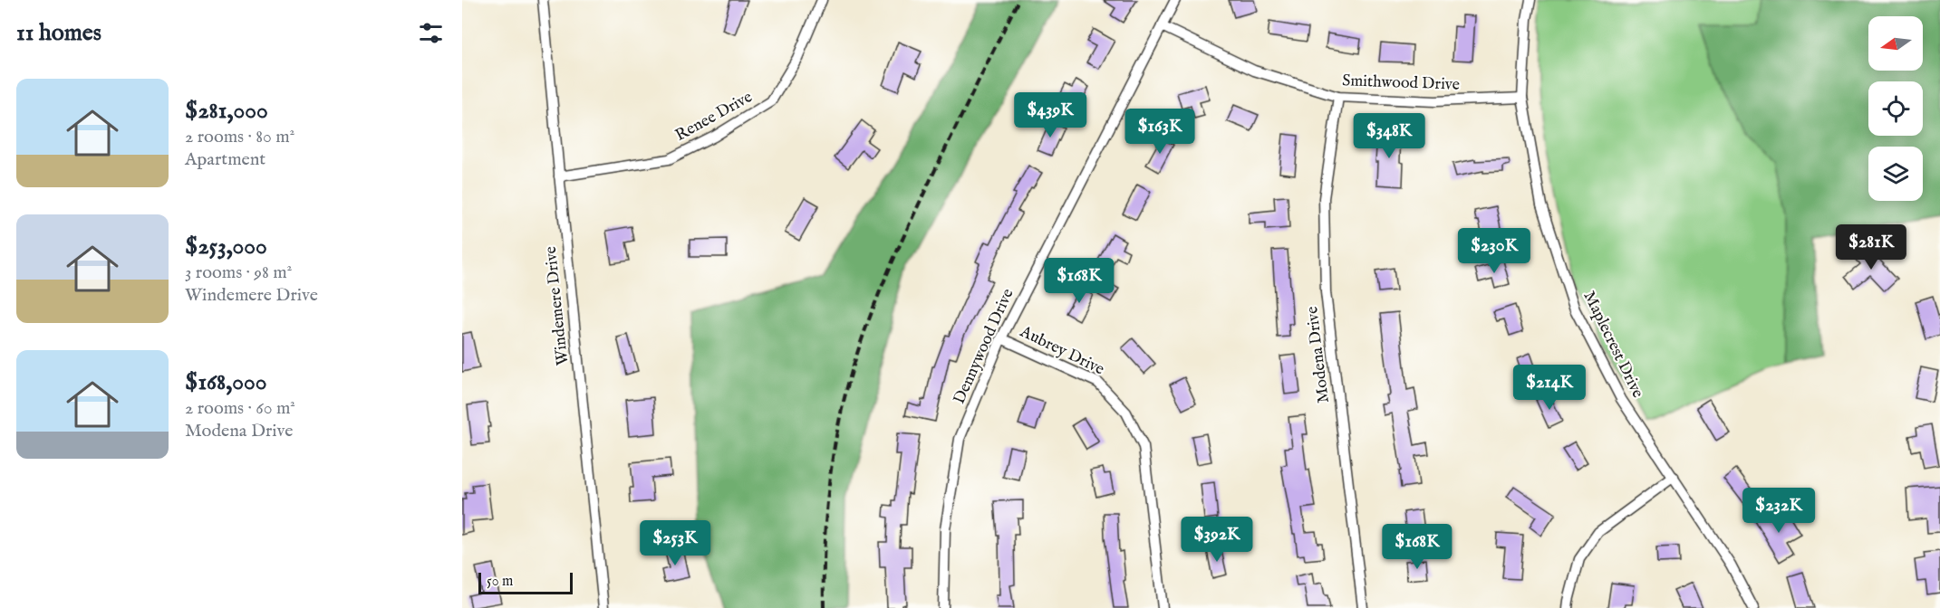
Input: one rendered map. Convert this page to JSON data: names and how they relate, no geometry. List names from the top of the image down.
{
  "streets": {
    "street": [
      "Smithwood Drive",
      "Renee Drive",
      "Windemere Drive",
      "Maplecrest Drive",
      "Dennywood Drive",
      "Aubrey Drive",
      "Modena Drive"
    ]
  },
  "crossings": [
    ["Smithwood Drive", "Maplecrest Drive"],
    ["Smithwood Drive", "Dennywood Drive"],
    ["Smithwood Drive", "Modena Drive"],
    ["Renee Drive", "Windemere Drive"],
    ["Dennywood Drive", "Aubrey Drive"]
  ],
  "scale_bar": "50 m",
  "north": "left",
  "page": {
    "heading": "11 homes",
    "list": [
      {
        "name": "$281,000",
        "note": "2 rooms · 80 m² · Apartment"
      },
      {
        "name": "$253,000",
        "note": "3 rooms · 98 m² · Windemere Drive"
      },
      {
        "name": "$168,000",
        "note": "2 rooms · 60 m² · Modena Drive"
      }
    ],
    "price": [
      "$439K",
      "$163K",
      "$348K",
      "$281K",
      "$230K",
      "$168K",
      "$214K",
      "$232K",
      "$392K",
      "$253K",
      "$168K"
    ],
    "scale": "50 m"
  }
}
